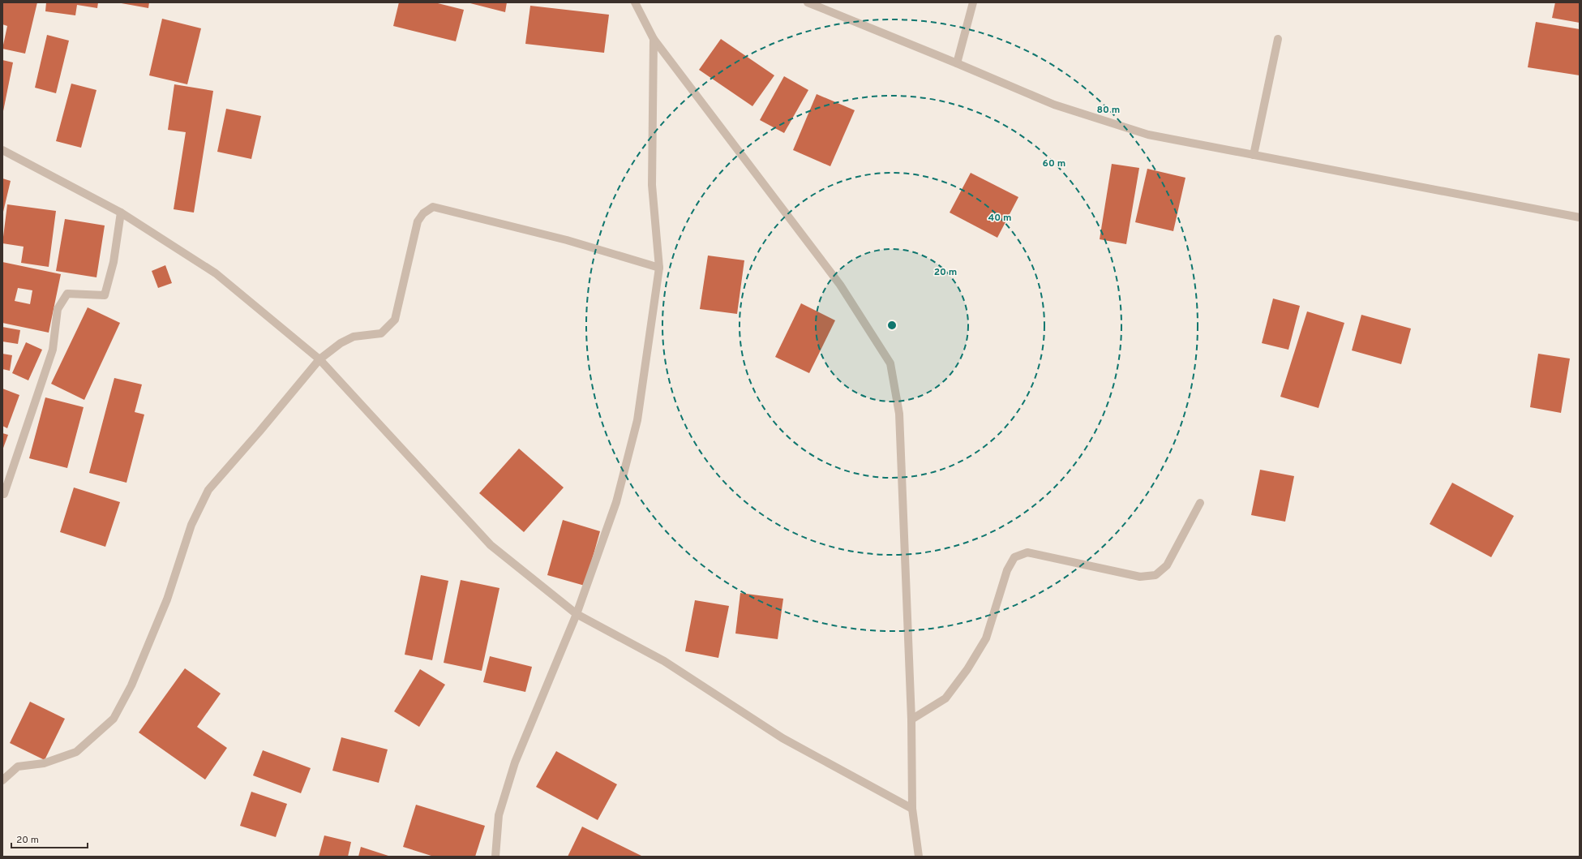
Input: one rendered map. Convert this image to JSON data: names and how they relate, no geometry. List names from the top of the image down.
{
  "scale_bar": "20 m",
  "rings": [
    "80 m",
    "60 m",
    "40 m",
    "20 m"
  ]
}
